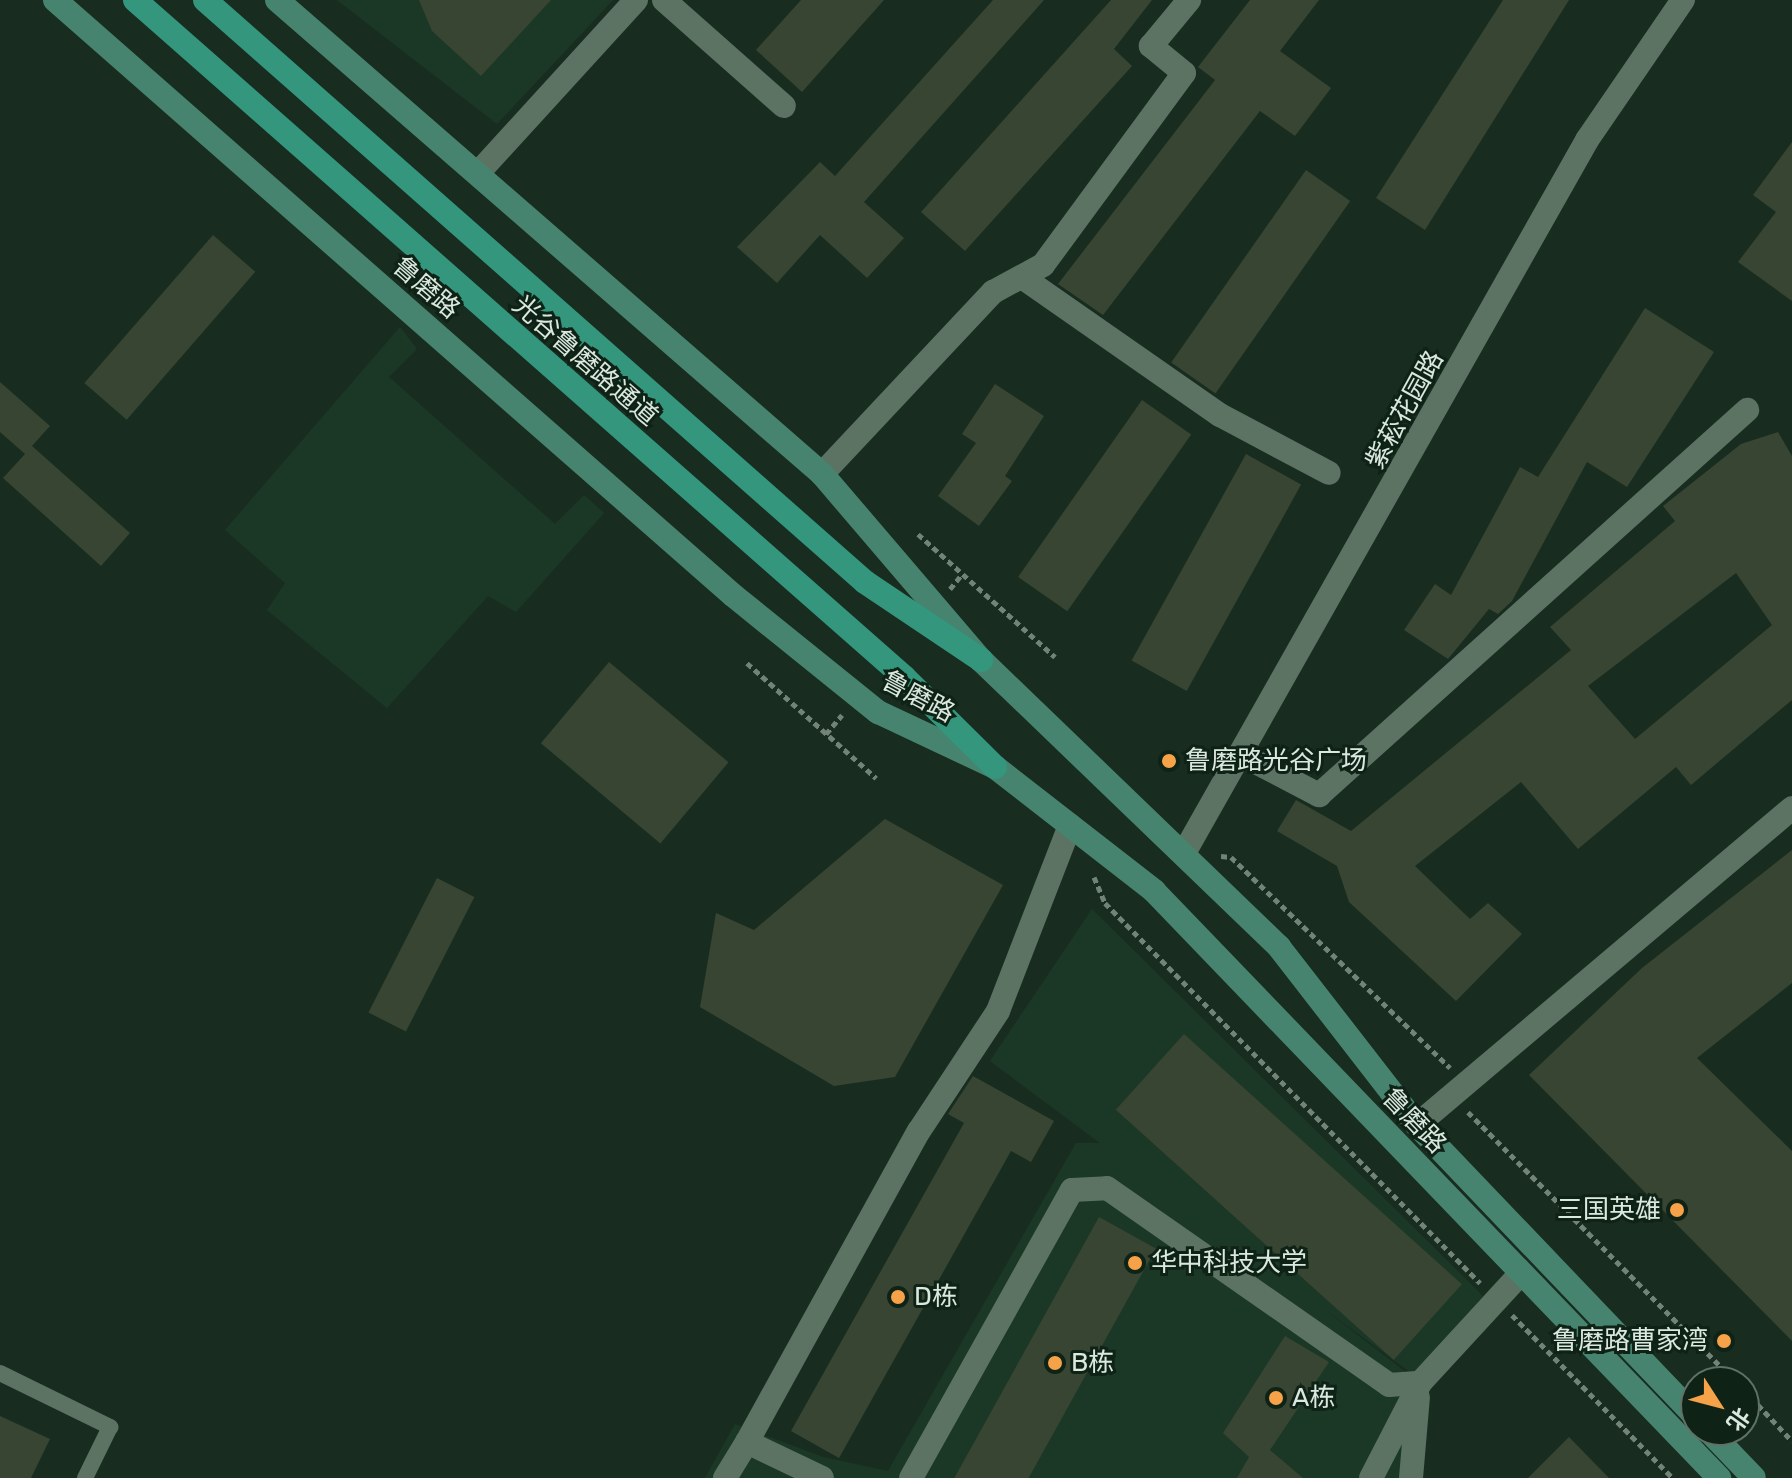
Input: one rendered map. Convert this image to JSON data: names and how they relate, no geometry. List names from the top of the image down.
{
  "streets": {
    "main road": ["鲁磨路", "光谷鲁磨路通道"],
    "street": ["紫菘花园路"]
  },
  "crossings": [
    ["鲁磨路", "光谷鲁磨路通道"],
    ["鲁磨路", "紫菘花园路"]
  ],
  "places": [
    "鲁磨路光谷广场",
    "三国英雄",
    "华中科技大学",
    "D栋",
    "鲁磨路曹家湾",
    "B栋",
    "A栋"
  ],
  "north": "bottom right"
}
